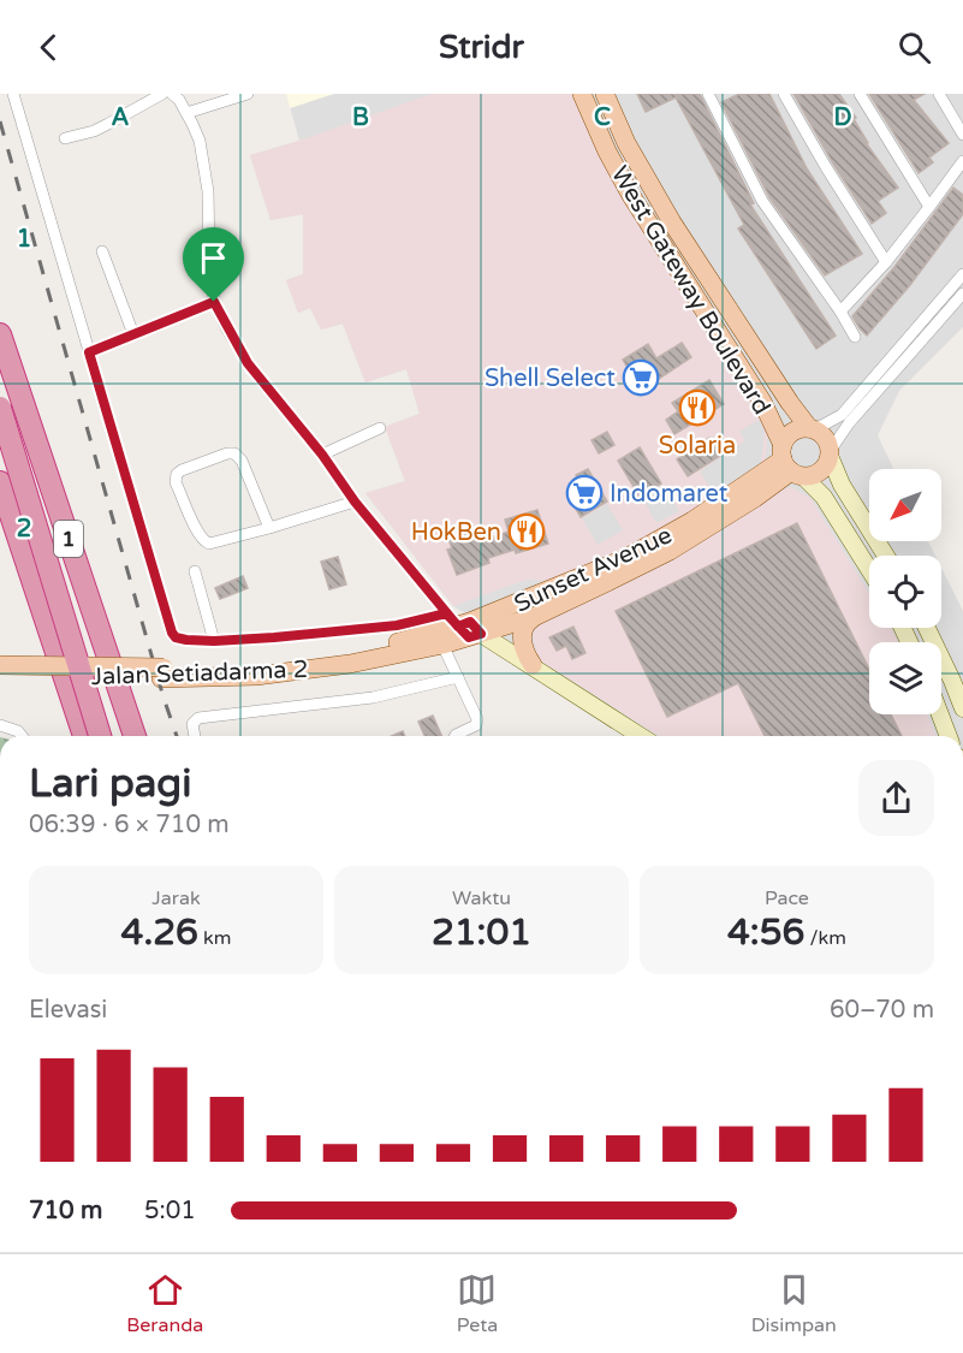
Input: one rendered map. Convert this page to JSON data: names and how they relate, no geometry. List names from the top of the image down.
{
  "streets": {
    "highway": ["1"],
    "main road": ["West Gateway Boulevard", "Sunset Avenue", "Jalan Setiadarma 2"]
  },
  "crossings": [
    ["West Gateway Boulevard", "Sunset Avenue"],
    ["Sunset Avenue", "Jalan Setiadarma 2"]
  ],
  "places": {
    "supermarket": ["Shell Select", "Indomaret"],
    "restaurant": ["Solaria", "HokBen"]
  },
  "north": "bottom left",
  "page": {
    "header": "Stridr",
    "heading": ["Lari pagi", "06:39 · 6 × 710 m"],
    "stats": [
      ["Jarak", "4.26 km"],
      ["Waktu", "21:01"],
      ["Pace", "4:56 /km"]
    ],
    "chart": ["Elevasi", "60–70 m"],
    "list": [
      {
        "name": "710 m",
        "note": "5:01"
      }
    ],
    "tabs": ["Beranda", "Peta", "Disimpan"]
  },
  "grid": {
    "columns": [
      "A",
      "B",
      "C",
      "D"
    ],
    "rows": ["1", "2"]
  }
}
